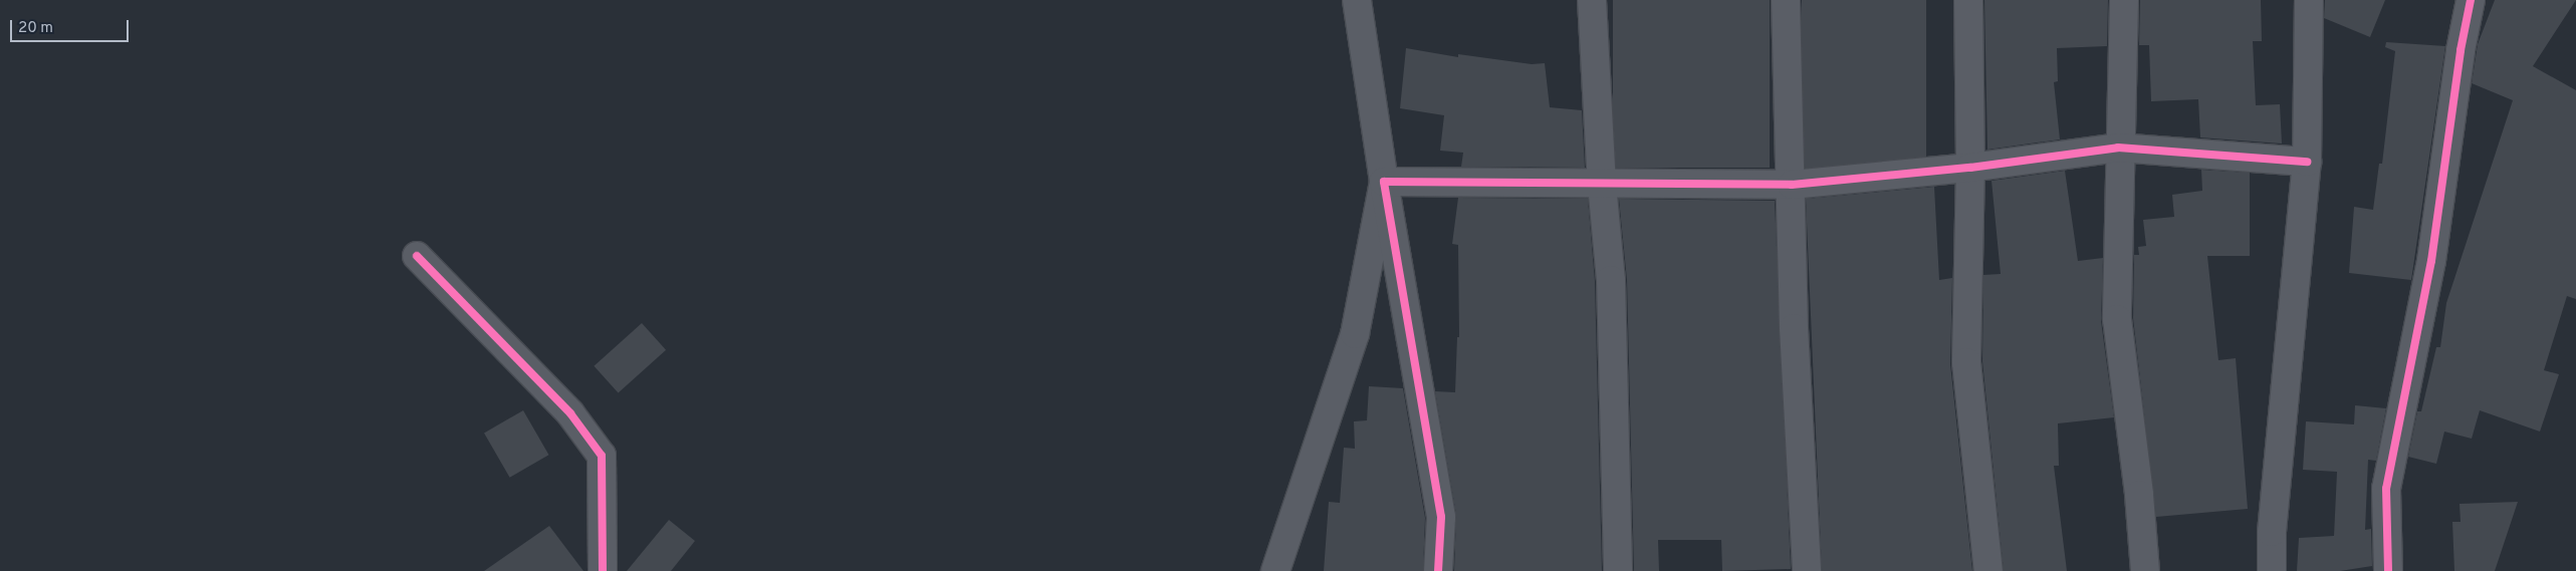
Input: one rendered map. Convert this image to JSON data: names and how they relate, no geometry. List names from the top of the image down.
{
  "scale_bar": "20 m"
}
